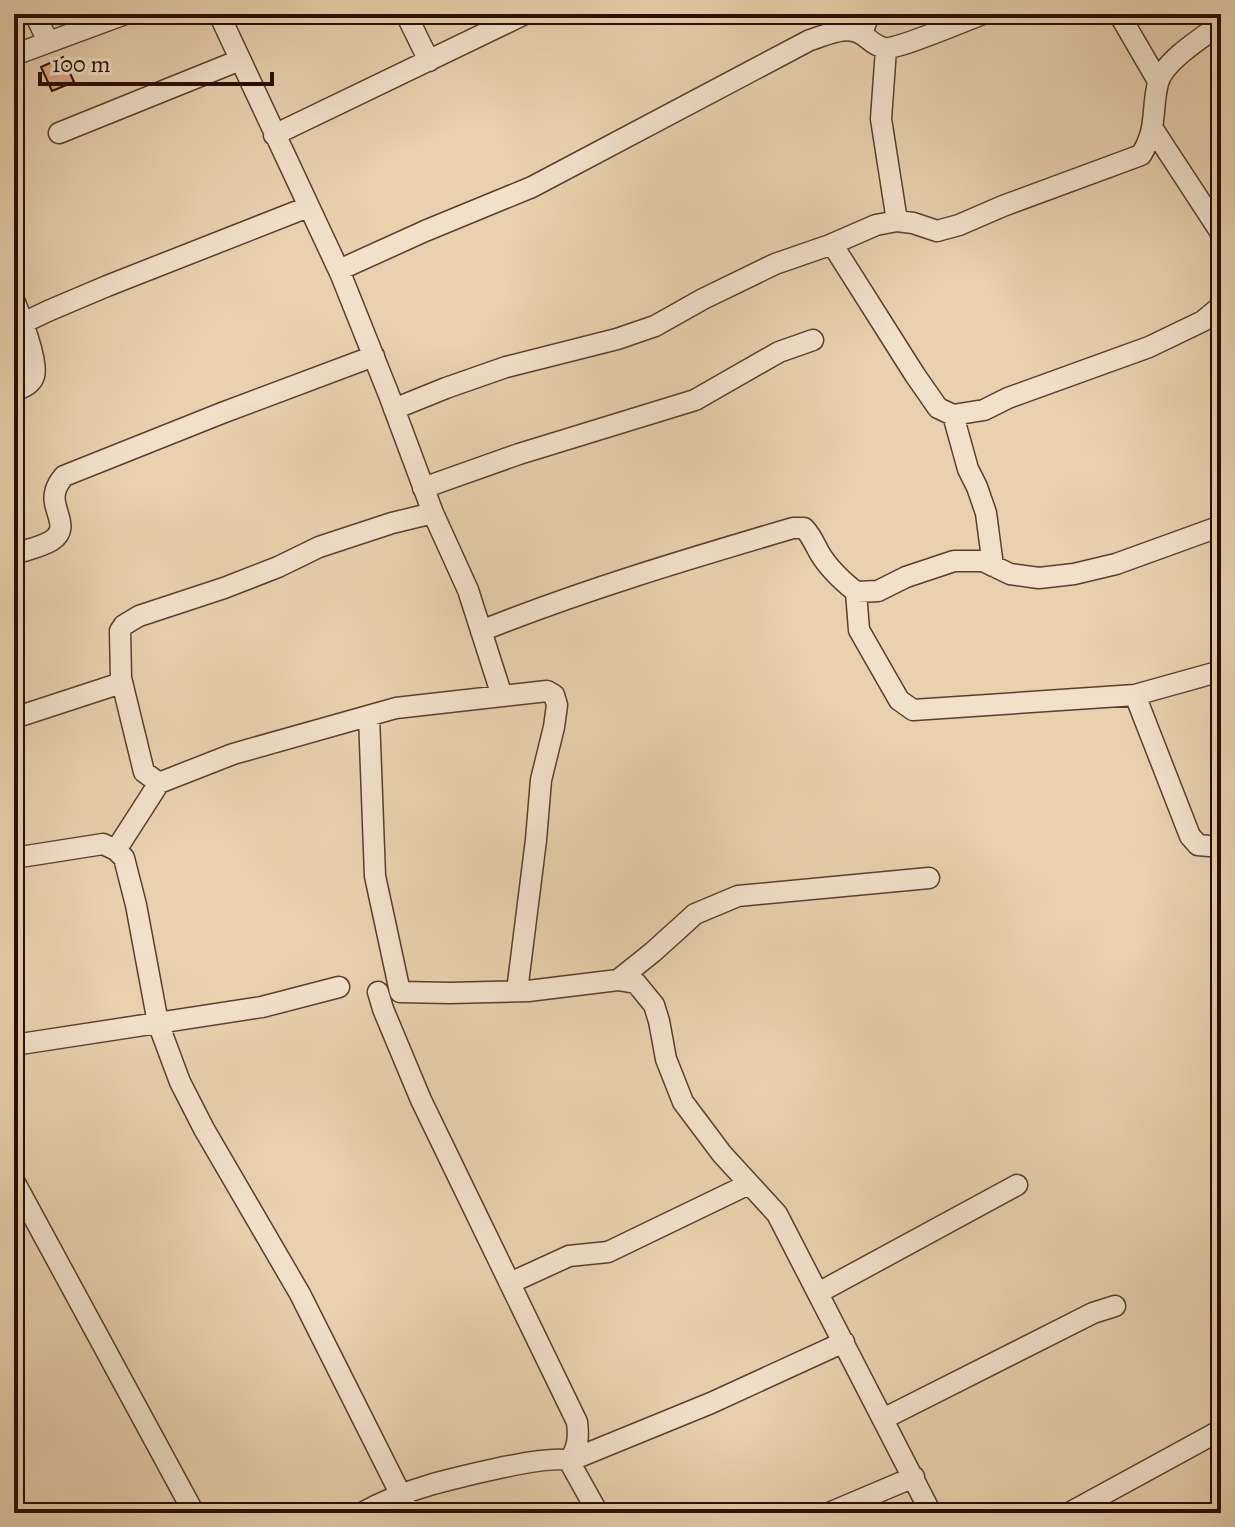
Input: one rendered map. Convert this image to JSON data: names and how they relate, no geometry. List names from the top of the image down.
{
  "scale_bar": "100 m"
}
